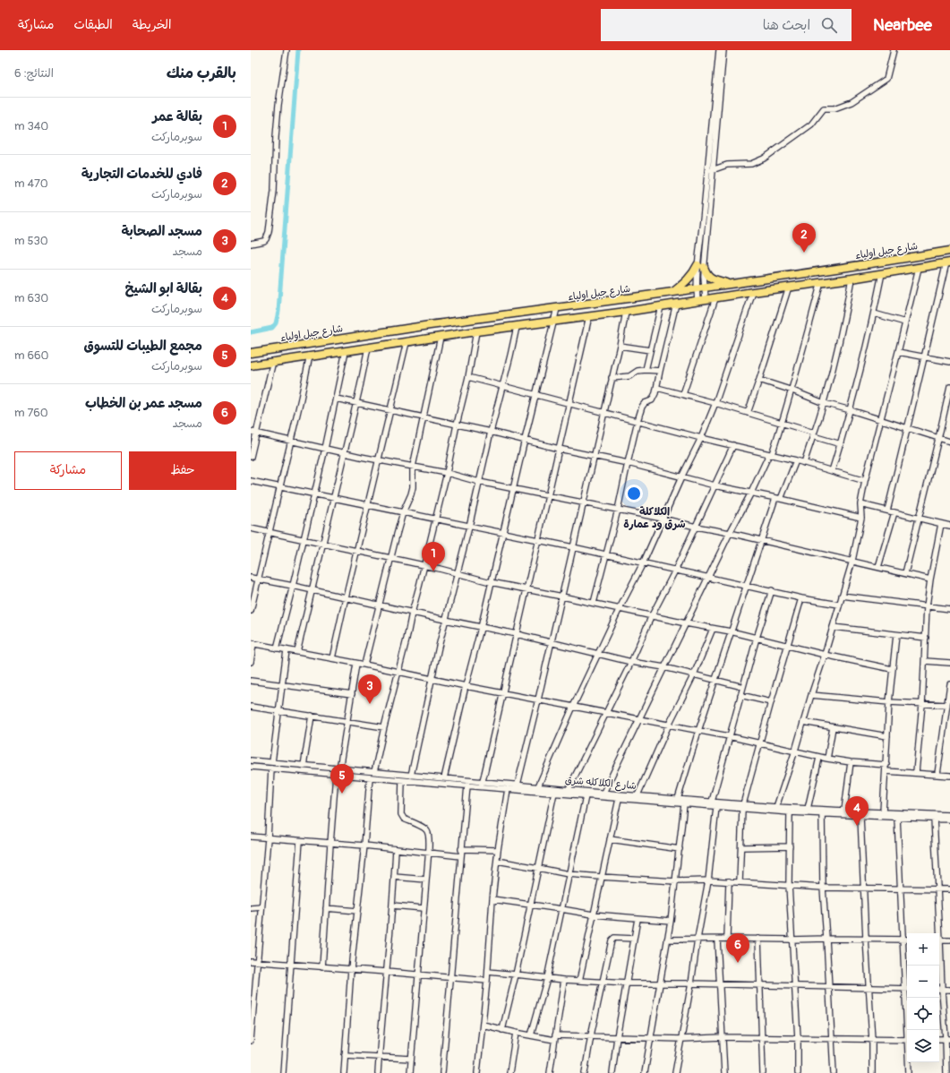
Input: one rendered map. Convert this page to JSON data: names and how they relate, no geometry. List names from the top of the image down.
{
  "streets": {
    "highway": ["شارع جبل اولياء"],
    "street": ["شارع الكلاكله شرق"]
  },
  "districts": ["الكلاكلة شرق ود عمارة"],
  "page": {
    "header": "Nearbee",
    "search": "ابحث هنا",
    "nav": ["الخريطة", "الطبقات", "مشاركة"],
    "heading": ["بالقرب منك", "النتائج: 6"],
    "list": [
      {
        "mark": "1",
        "name": "بقالة عمر",
        "note": "سوبرماركت",
        "value": "340 m"
      },
      {
        "mark": "2",
        "name": "فادي للخدمات التجارية",
        "note": "سوبرماركت",
        "value": "470 m"
      },
      {
        "mark": "3",
        "name": "مسجد الصحابة",
        "note": "مسجد",
        "value": "530 m"
      },
      {
        "mark": "4",
        "name": "بقالة ابو الشيخ",
        "note": "سوبرماركت",
        "value": "630 m"
      },
      {
        "mark": "5",
        "name": "مجمع الطيبات للتسوق",
        "note": "سوبرماركت",
        "value": "660 m"
      },
      {
        "mark": "6",
        "name": "مسجد عمر بن الخطاب",
        "note": "مسجد",
        "value": "760 m"
      }
    ],
    "pins": [
      "2",
      "1",
      "3",
      "5",
      "4",
      "6"
    ],
    "buttons": ["حفظ", "مشاركة"],
    "map_buttons": ["+", "−"]
  }
}
